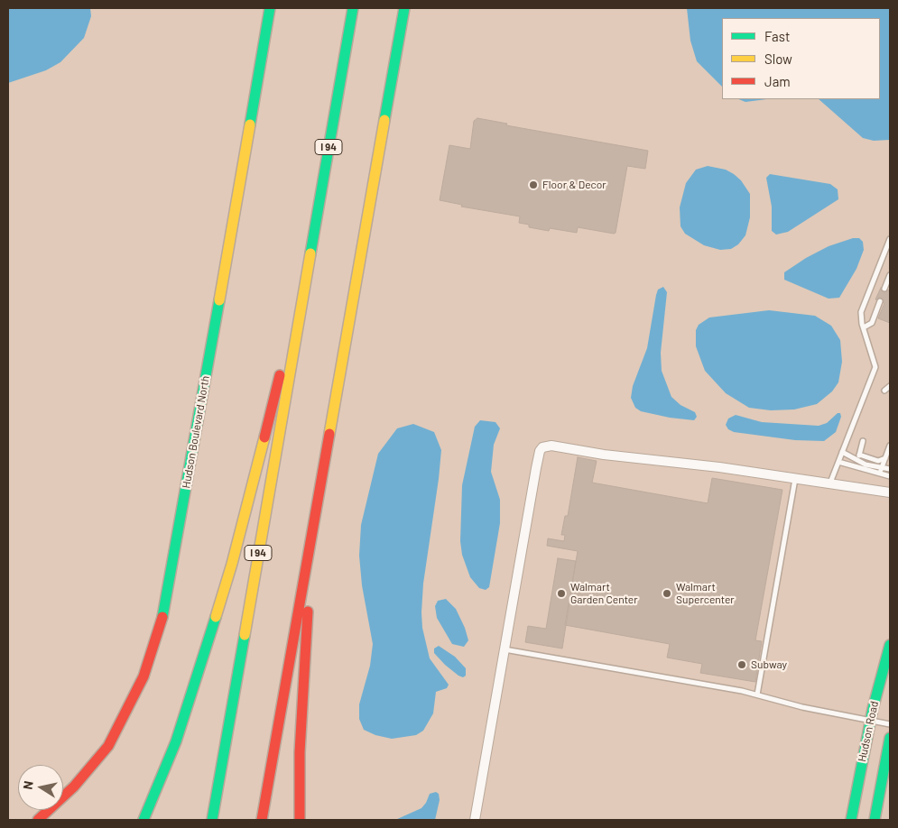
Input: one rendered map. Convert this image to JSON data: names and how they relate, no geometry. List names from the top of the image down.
{
  "streets": {
    "main road": ["I 94", "Hudson Boulevard North", "Hudson Road"]
  },
  "places": [
    "Floor & Decor",
    "Walmart Garden Center",
    "Walmart Supercenter",
    "Subway"
  ],
  "legend": ["Fast", "Slow", "Jam"],
  "north": "left"
}
